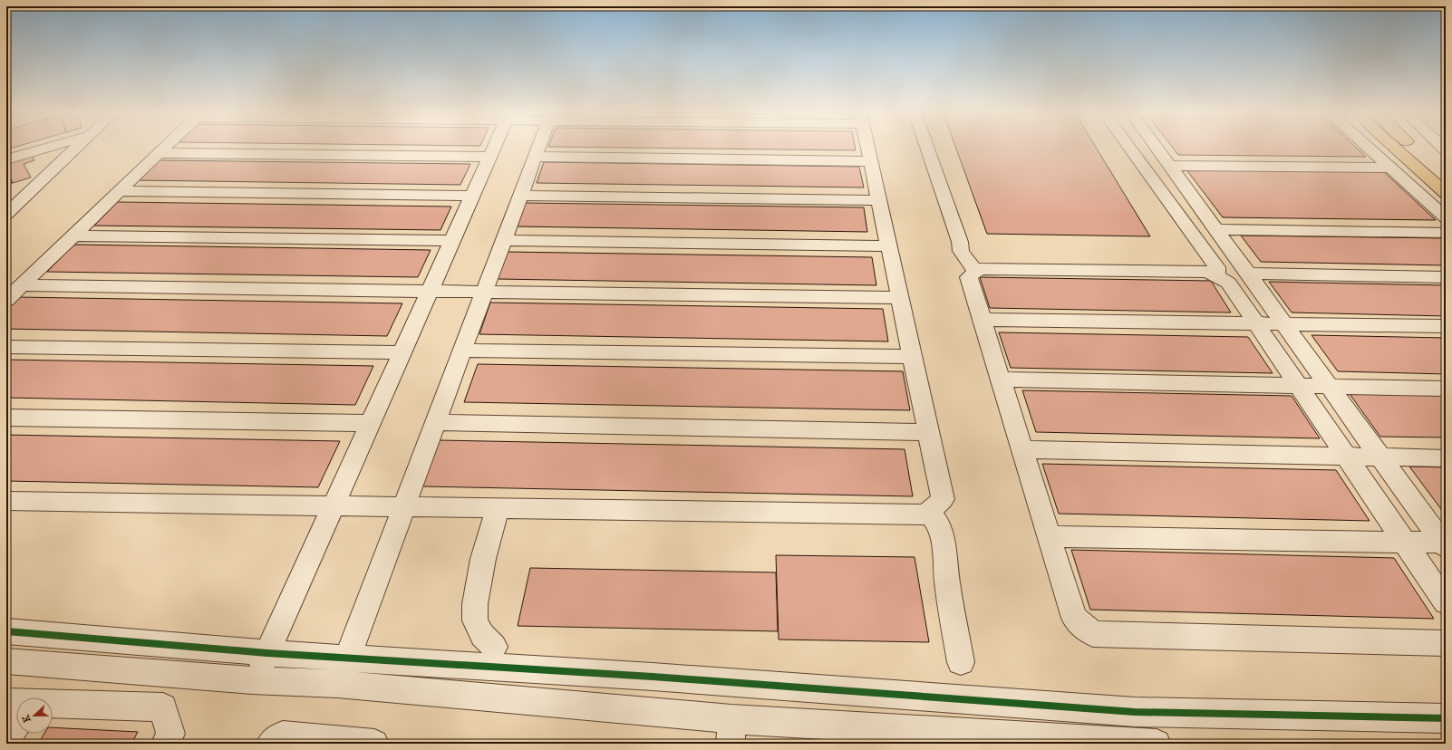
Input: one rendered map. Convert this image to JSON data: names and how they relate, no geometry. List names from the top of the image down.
{
  "north": "left"
}
